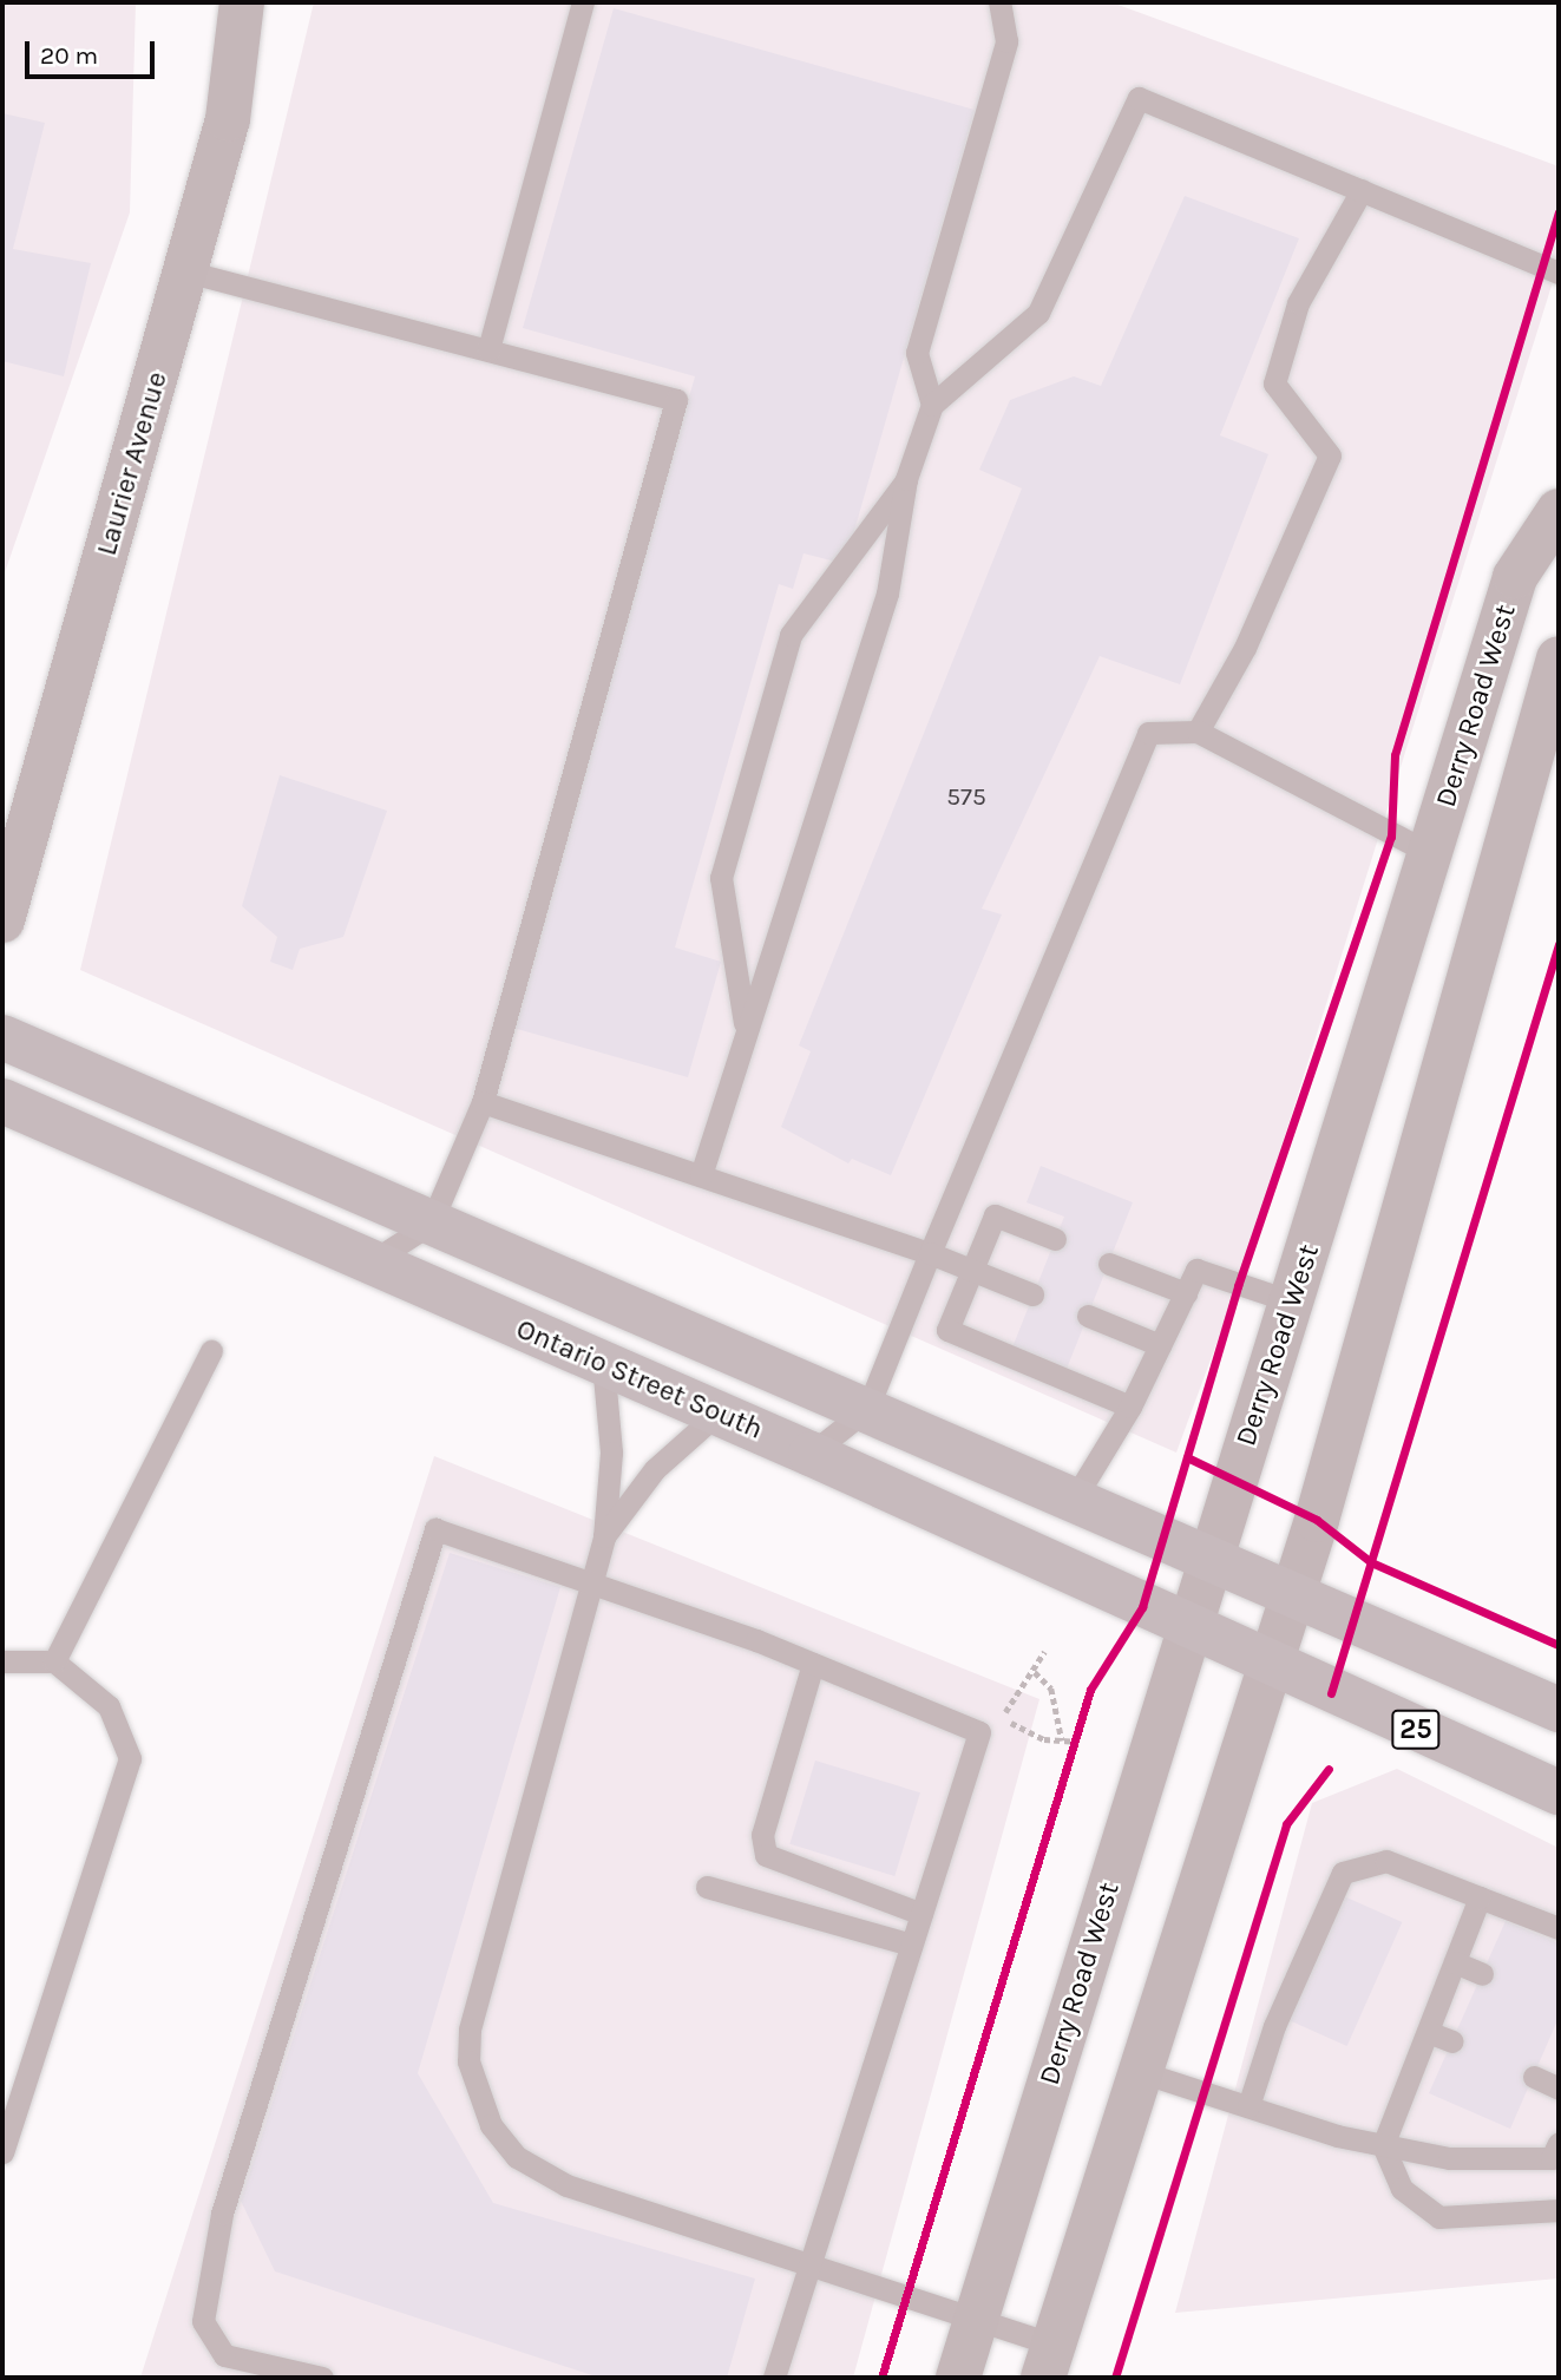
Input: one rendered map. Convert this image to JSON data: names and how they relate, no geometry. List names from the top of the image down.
{
  "streets": {
    "main road": [
      "Laurier Avenue",
      "Derry Road West",
      "Ontario Street South",
      "25"
    ]
  },
  "crossings": [
    ["Derry Road West", "Ontario Street South"],
    ["Ontario Street South", "25"]
  ],
  "house_numbers": ["575"],
  "scale_bar": "20 m"
}
